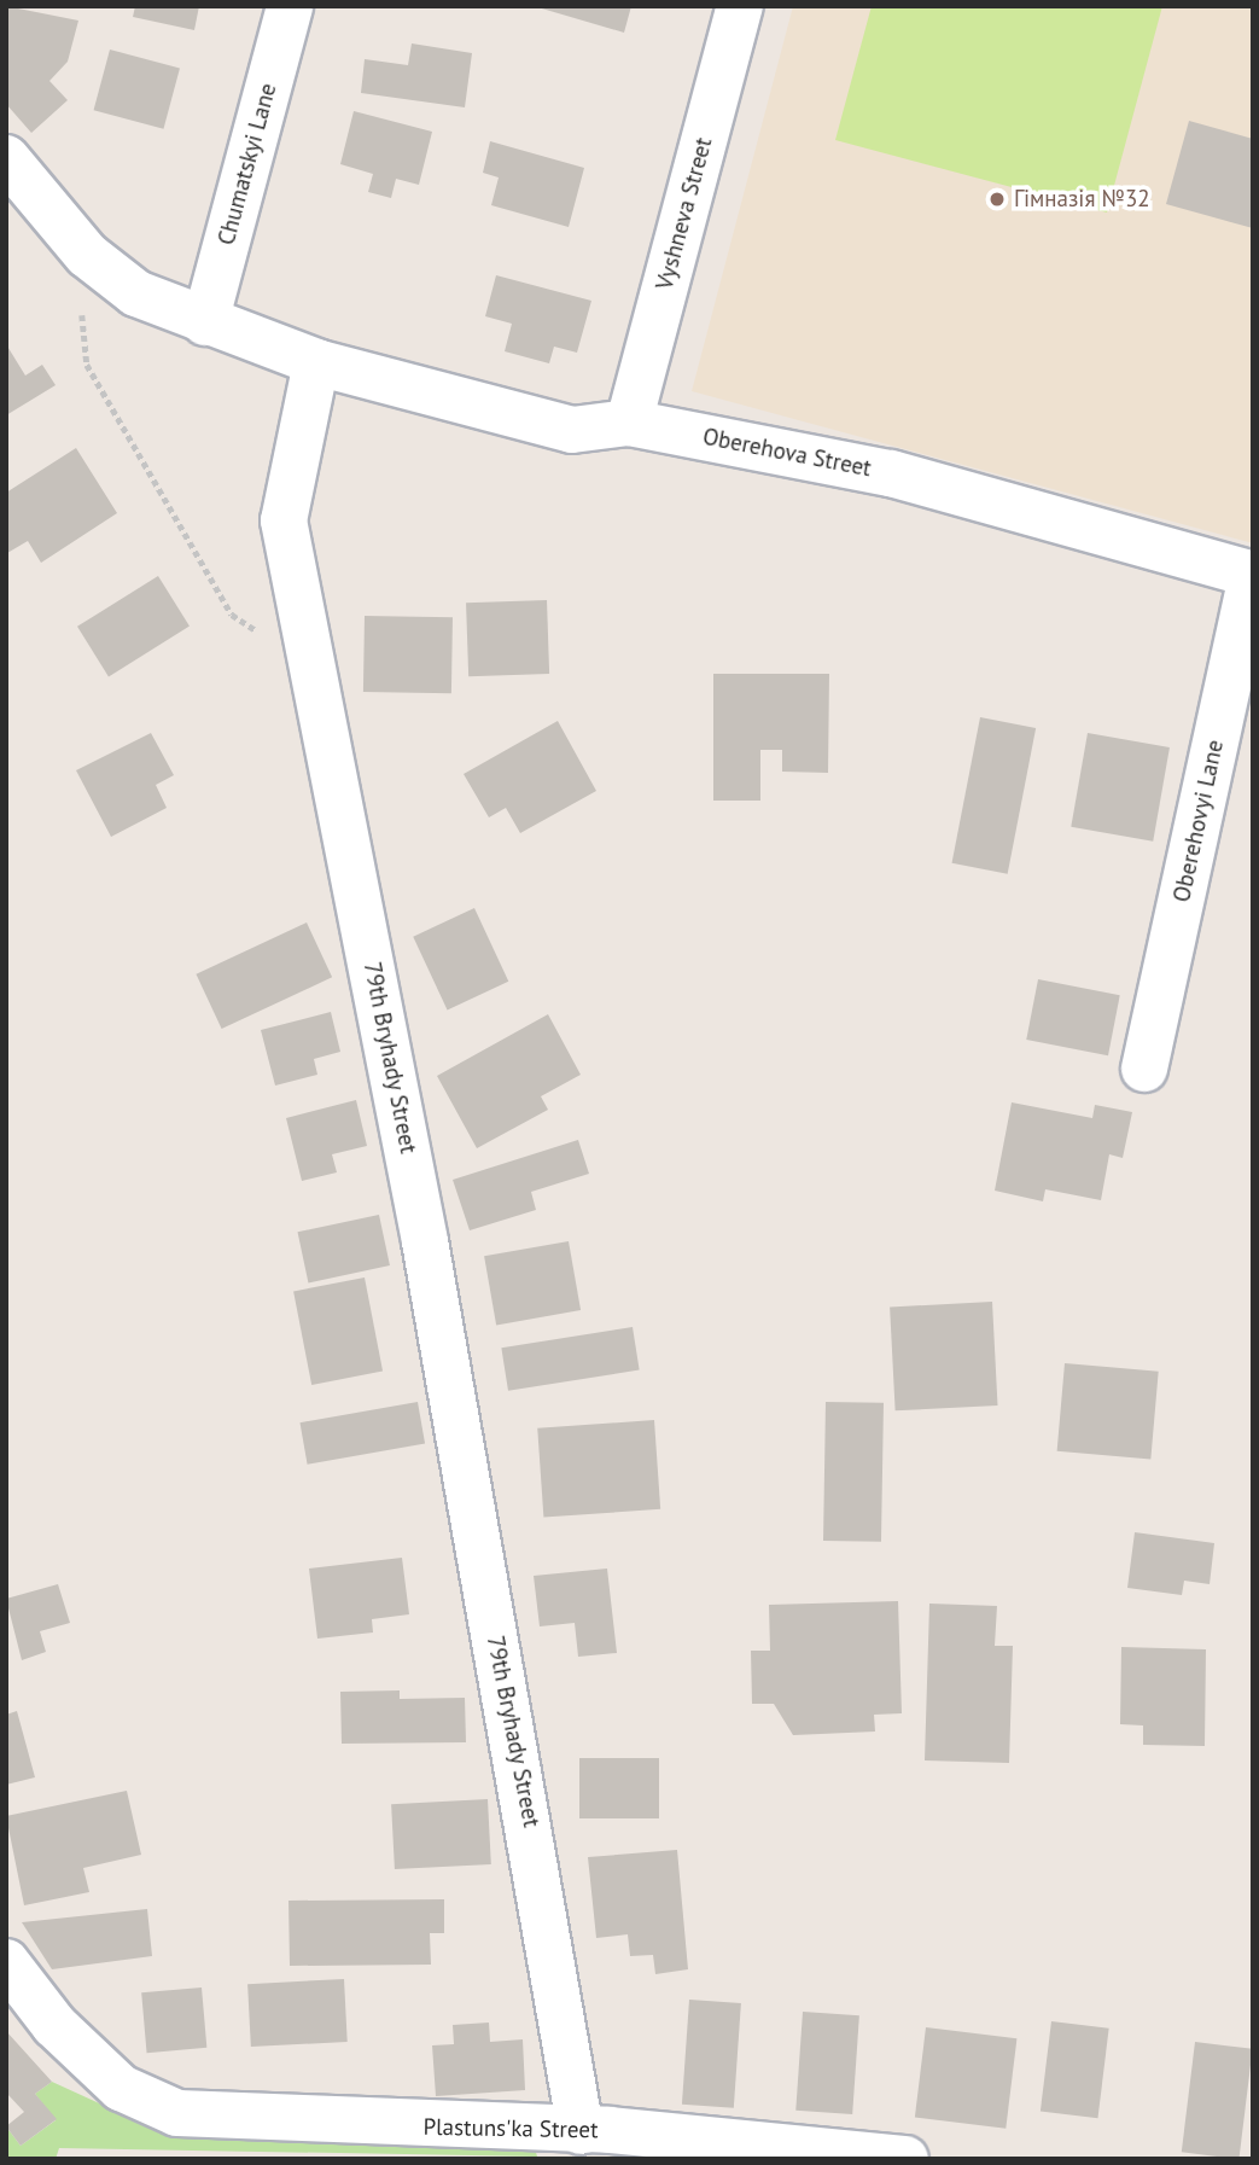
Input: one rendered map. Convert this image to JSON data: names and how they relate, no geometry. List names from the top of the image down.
{
  "streets": {
    "street": [
      "Chumatskyi Lane",
      "Vyshneva Street",
      "Oberehova Street",
      "Oberehovyi Lane",
      "79th Bryhady Street",
      "Plastuns'ka Street"
    ]
  },
  "crossings": [
    ["Vyshneva Street", "Oberehova Street"],
    ["Oberehova Street", "Oberehovyi Lane"],
    ["Oberehova Street", "79th Bryhady Street"],
    ["79th Bryhady Street", "Plastuns'ka Street"]
  ],
  "places": ["Гімназія №32"]
}
